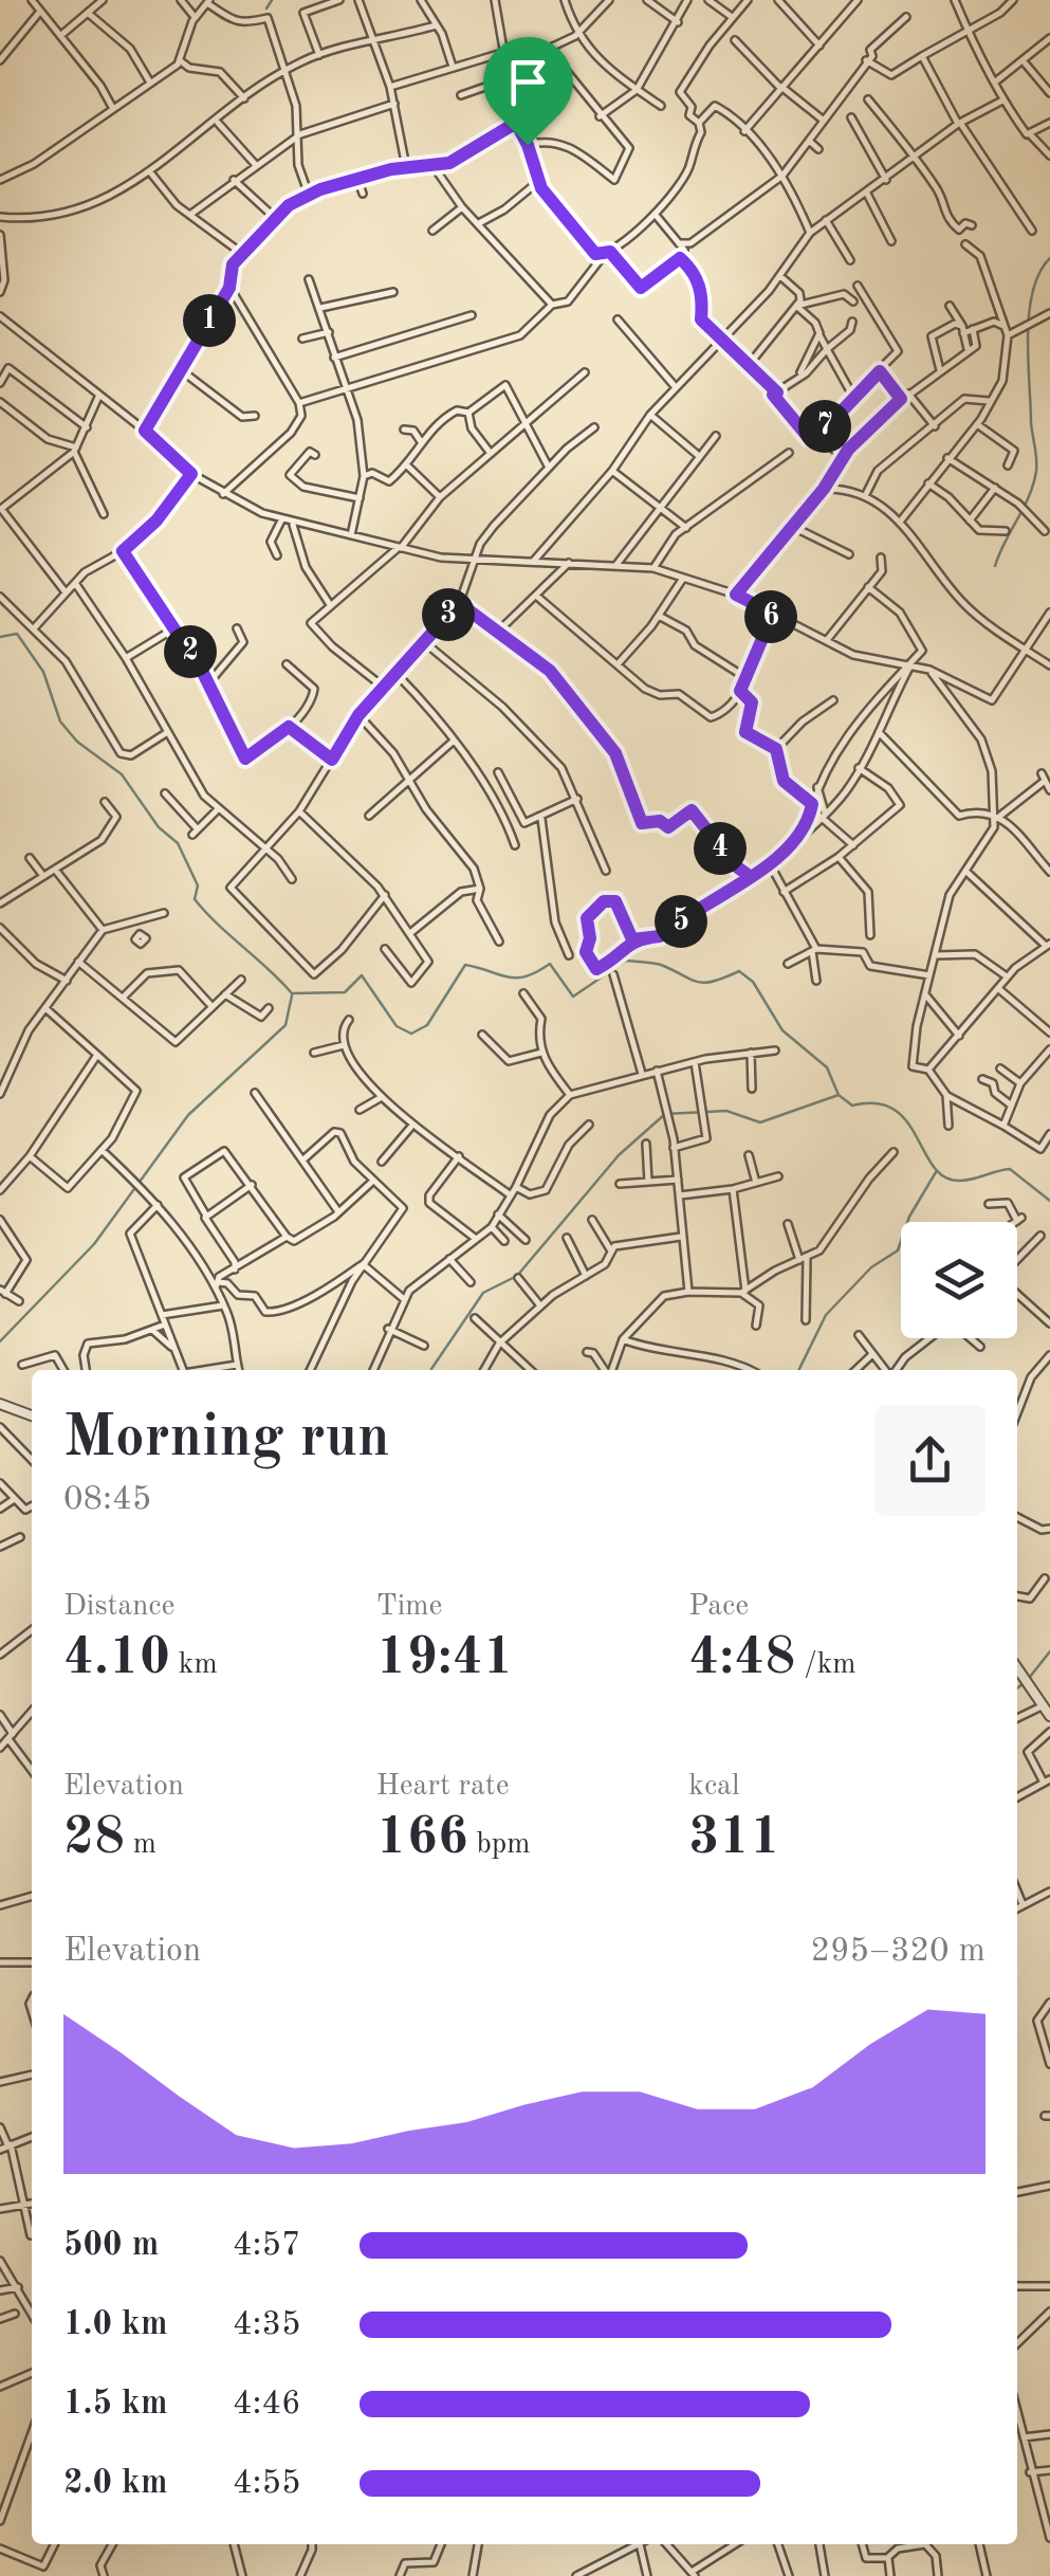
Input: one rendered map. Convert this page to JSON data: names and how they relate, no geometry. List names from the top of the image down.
{
  "page": {
    "pins": [
      "1",
      "7",
      "3",
      "6",
      "2",
      "4",
      "5"
    ],
    "heading": ["Morning run", "08:45"],
    "stats": [
      ["Distance", "4.10 km"],
      ["Time", "19:41"],
      ["Pace", "4:48 /km"],
      ["Elevation", "28 m"],
      ["Heart rate", "166 bpm"],
      ["kcal", "311"]
    ],
    "chart": ["Elevation", "295–320 m"],
    "list": [
      {
        "name": "500 m",
        "note": "4:57"
      },
      {
        "name": "1.0 km",
        "note": "4:35"
      },
      {
        "name": "1.5 km",
        "note": "4:46"
      },
      {
        "name": "2.0 km",
        "note": "4:55"
      }
    ]
  }
}
